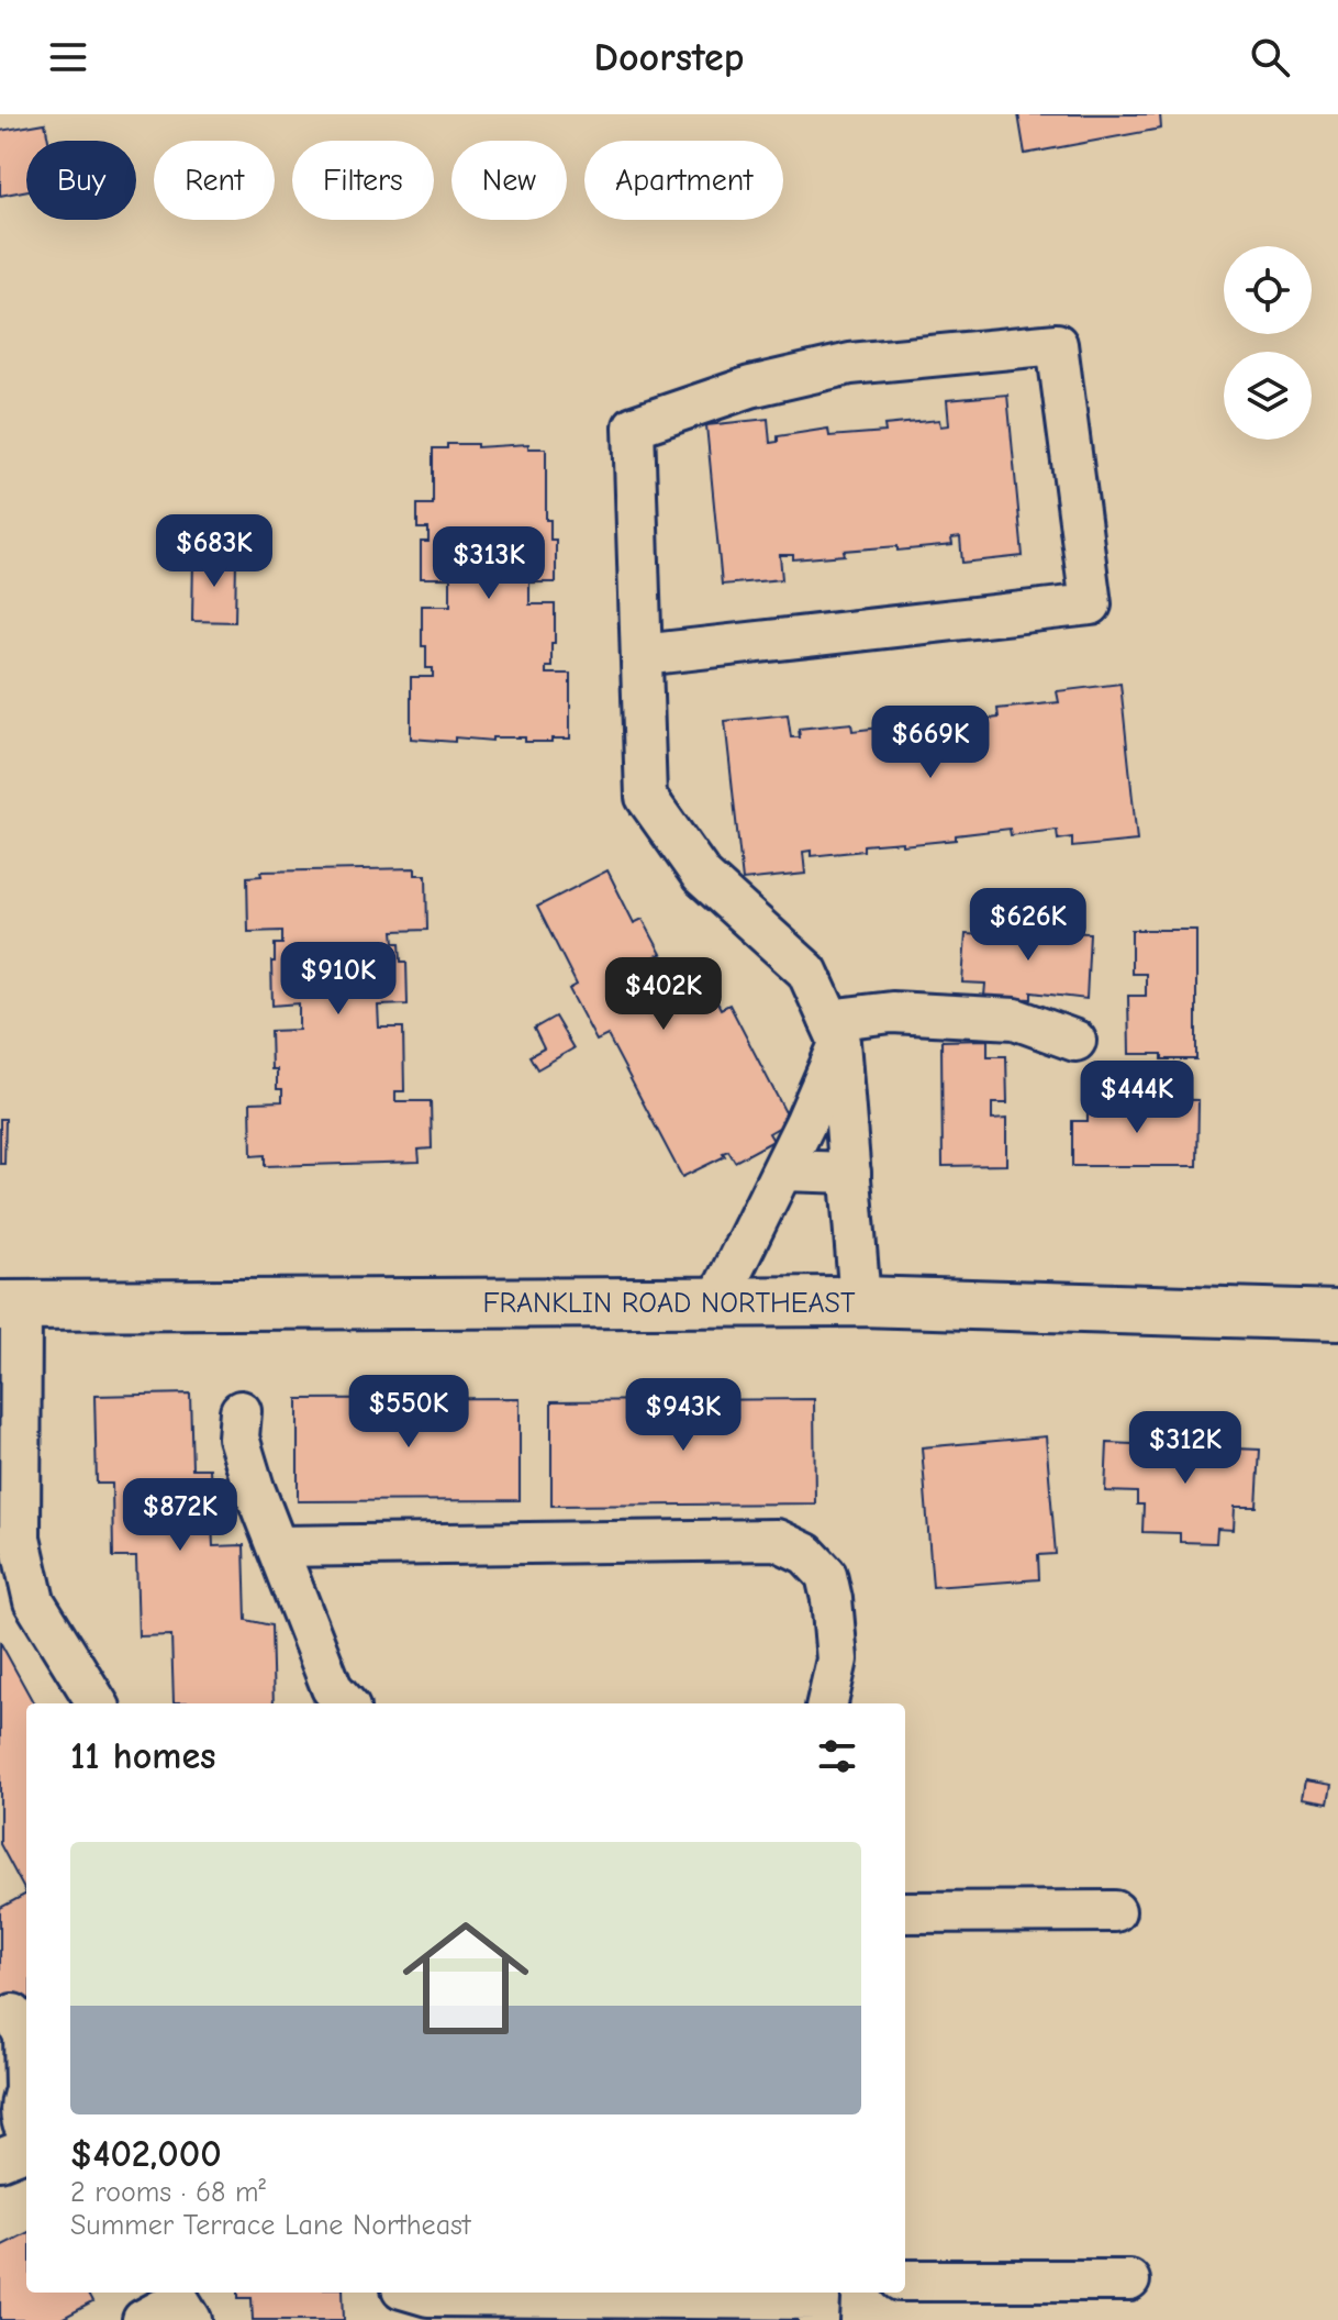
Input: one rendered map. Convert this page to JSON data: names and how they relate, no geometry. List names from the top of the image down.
{
  "streets": {
    "street": ["FRANKLIN ROAD NORTHEAST"]
  },
  "page": {
    "header": "Doorstep",
    "chip": [
      "Buy",
      "Rent",
      "Filters",
      "New",
      "Apartment"
    ],
    "price": [
      "$683K",
      "$313K",
      "$669K",
      "$626K",
      "$910K",
      "$402K",
      "$444K",
      "$550K",
      "$943K",
      "$312K",
      "$872K"
    ],
    "heading": "11 homes",
    "list": [
      {
        "name": "$402,000",
        "note": "2 rooms · 68 m² · Summer Terrace Lane Northeast"
      }
    ]
  }
}
